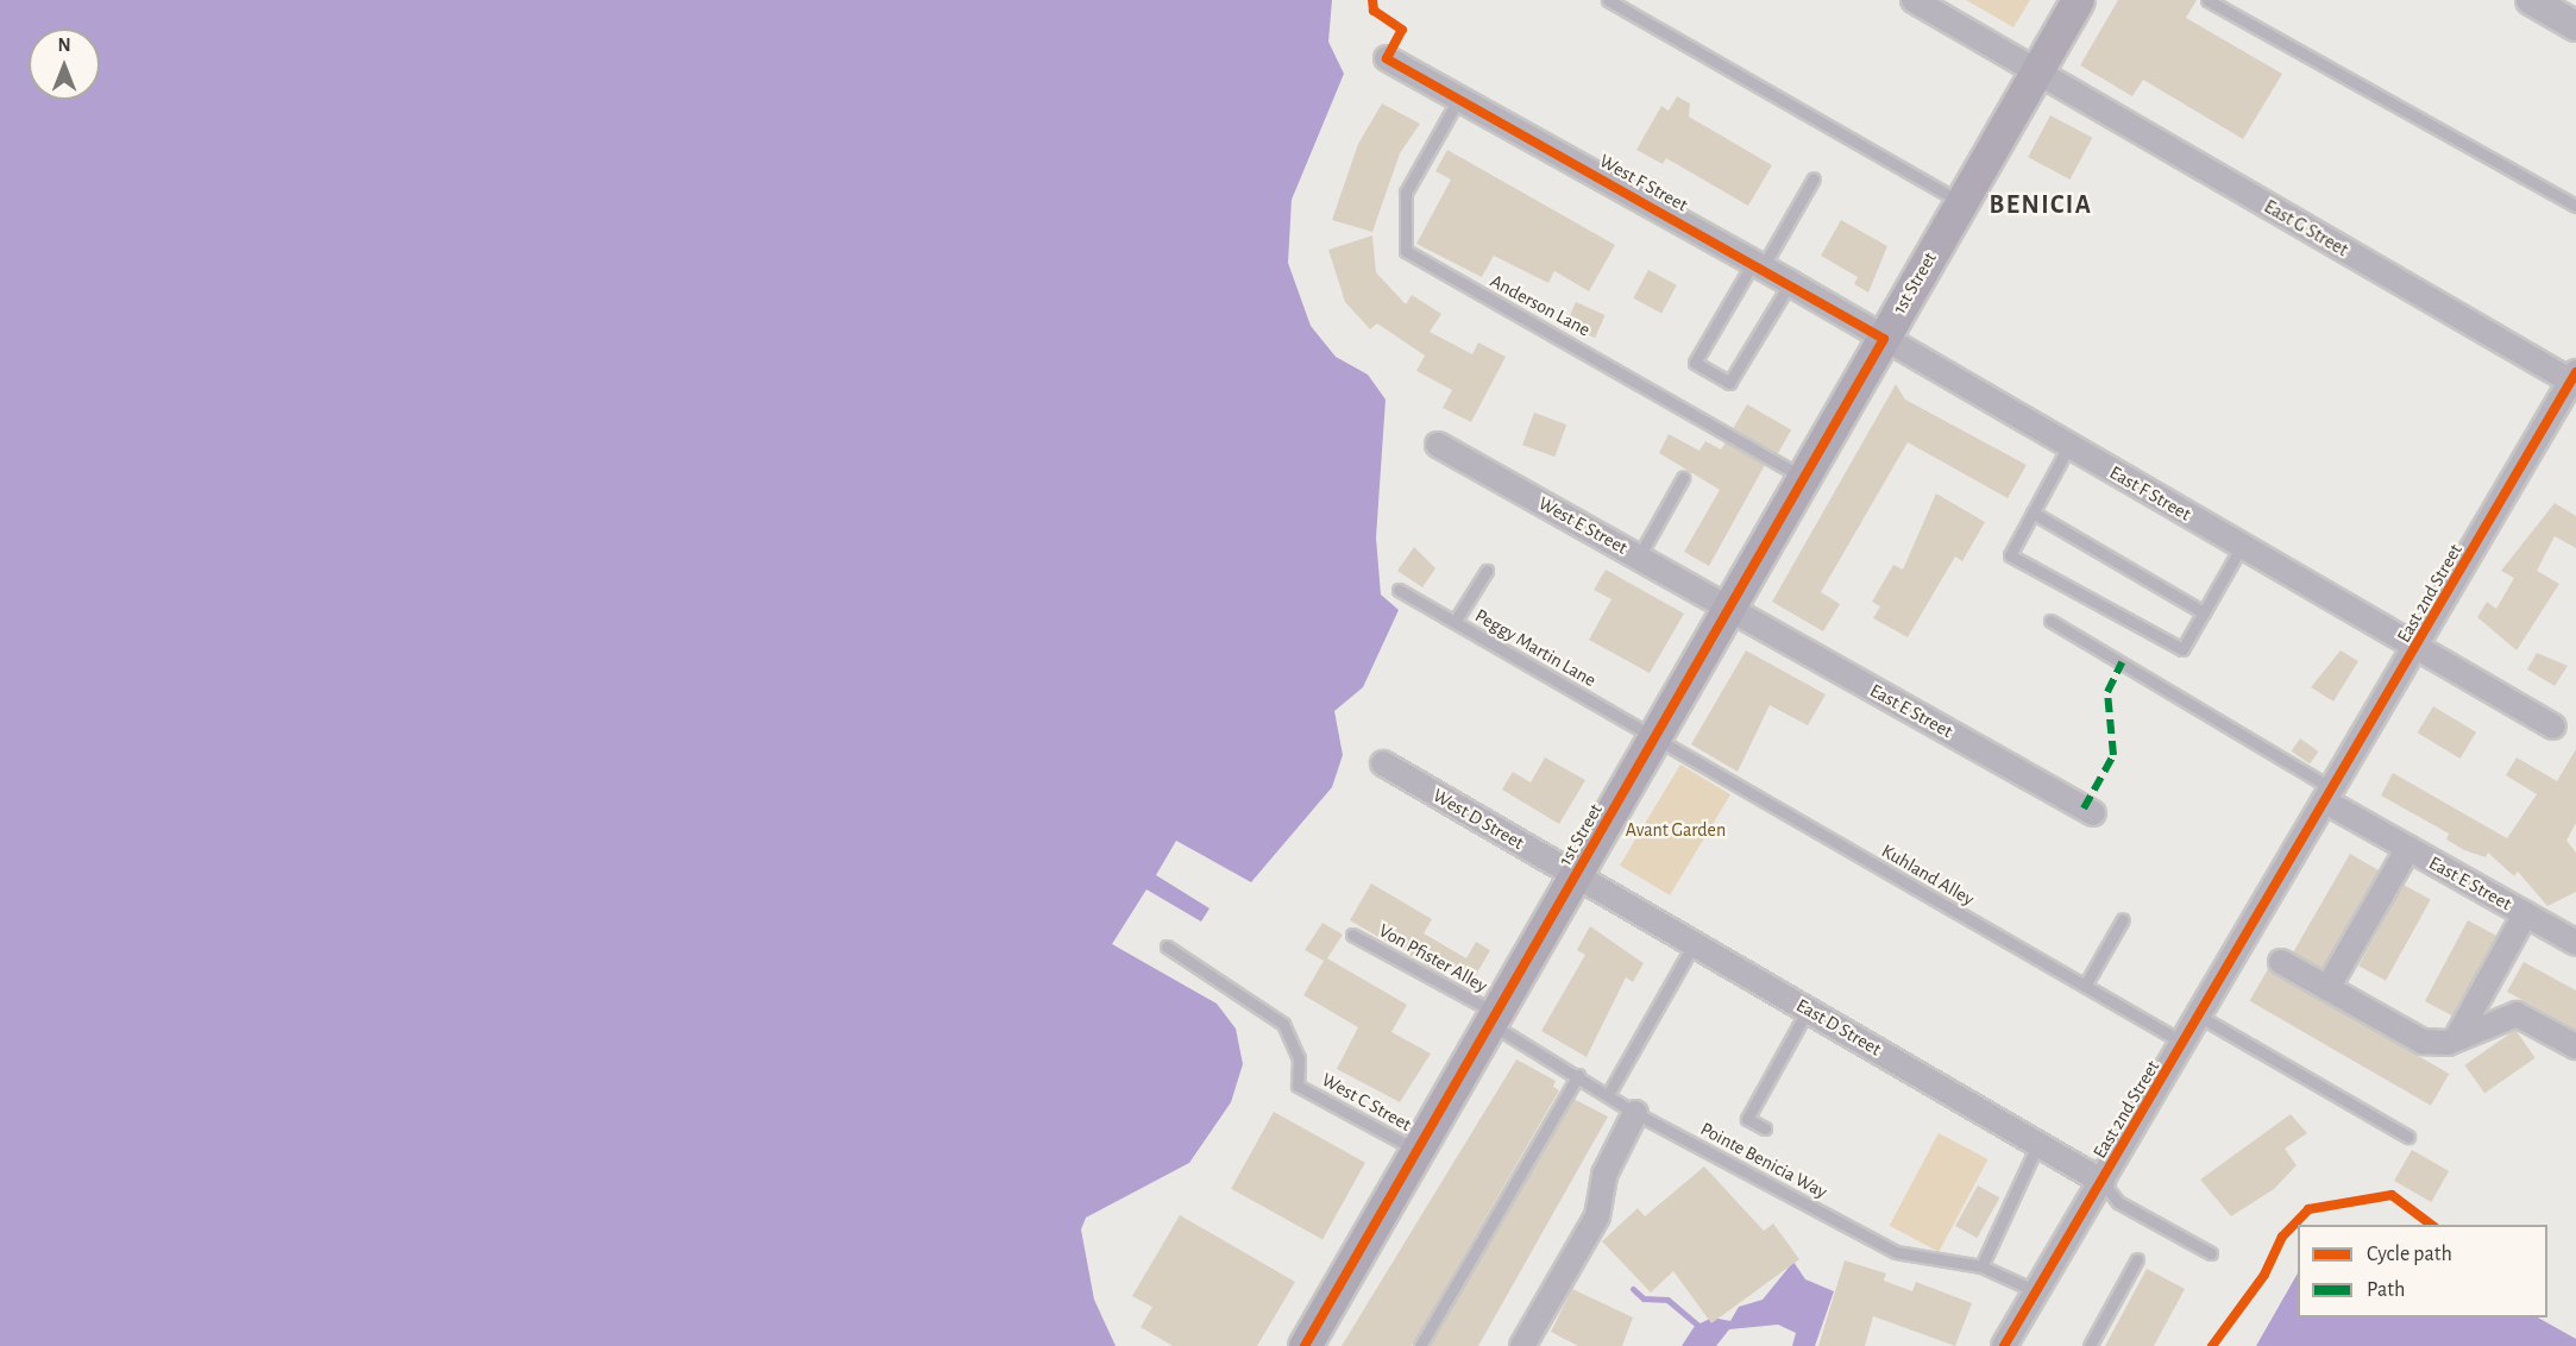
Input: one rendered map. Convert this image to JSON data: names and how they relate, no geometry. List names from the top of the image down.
{
  "streets": {
    "main road": ["1st Street"],
    "street": [
      "West F Street",
      "East G Street",
      "East F Street",
      "West E Street",
      "East 2nd Street",
      "East E Street",
      "West D Street",
      "East D Street"
    ],
    "lane": [
      "Anderson Lane",
      "Peggy Martin Lane",
      "Kuhland Alley",
      "Von Pfister Alley",
      "West C Street",
      "Pointe Benicia Way"
    ]
  },
  "crossings": [
    ["West F Street", "1st Street"],
    ["West F Street", "Anderson Lane"],
    ["West F Street", "East F Street"],
    ["East G Street", "1st Street"],
    ["East G Street", "East 2nd Street"],
    ["1st Street", "Anderson Lane"],
    ["1st Street", "East F Street"],
    ["1st Street", "West E Street"],
    ["1st Street", "Peggy Martin Lane"],
    ["1st Street", "East E Street"],
    ["1st Street", "West D Street"],
    ["1st Street", "Kuhland Alley"],
    ["1st Street", "Von Pfister Alley"],
    ["1st Street", "East D Street"],
    ["1st Street", "West C Street"],
    ["1st Street", "Pointe Benicia Way"],
    ["East F Street", "East 2nd Street"],
    ["West E Street", "East E Street"],
    ["East 2nd Street", "East E Street"],
    ["East 2nd Street", "Kuhland Alley"],
    ["East 2nd Street", "East D Street"],
    ["East 2nd Street", "Pointe Benicia Way"],
    ["Peggy Martin Lane", "Kuhland Alley"],
    ["West D Street", "East D Street"],
    ["Von Pfister Alley", "Pointe Benicia Way"]
  ],
  "districts": ["BENICIA"],
  "parks": ["Avant Garden"],
  "legend": ["Cycle path", "Path"],
  "north": "top"
}
